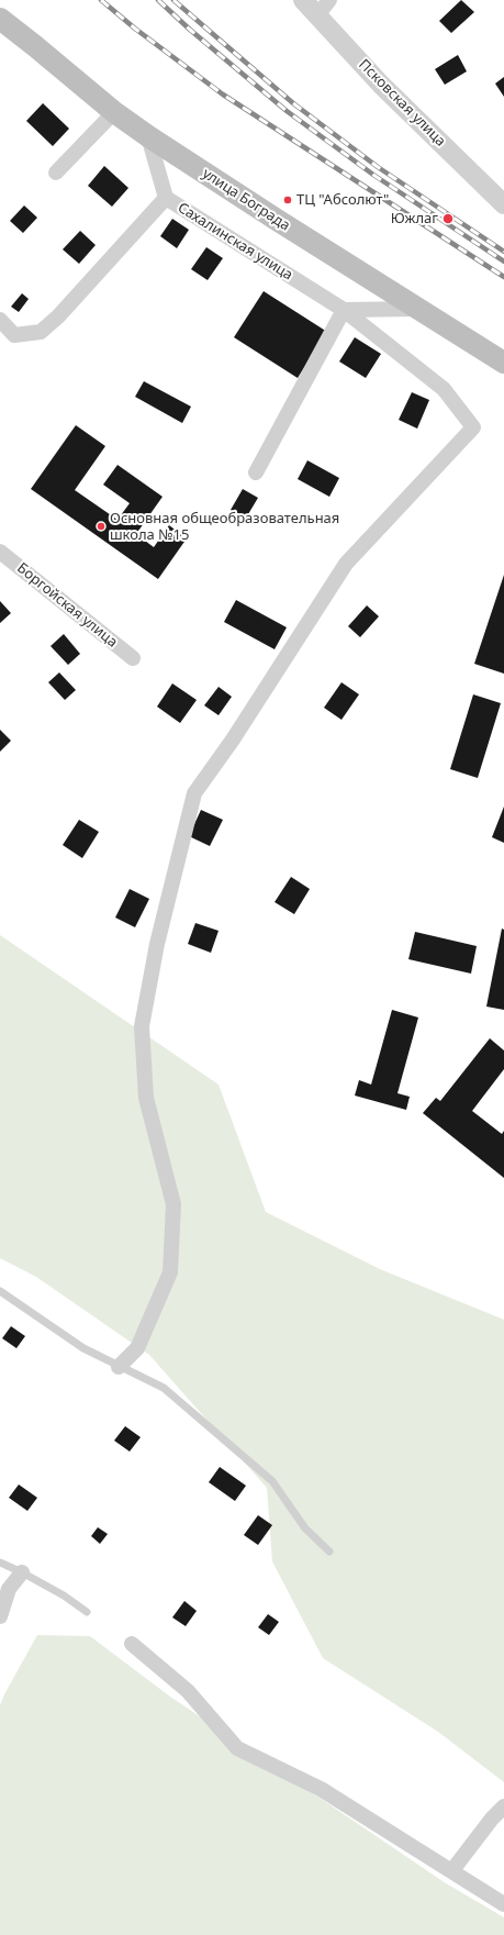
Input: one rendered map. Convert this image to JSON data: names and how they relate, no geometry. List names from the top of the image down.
{
  "streets": {
    "main road": ["улица Бограда"],
    "street": ["Псковская улица", "Сахалинская улица", "Боргойская улица"]
  },
  "places": ["ТЦ \"Абсолют\"", "Южлаг", "Основная общеобразовательная школа №15"]
}
